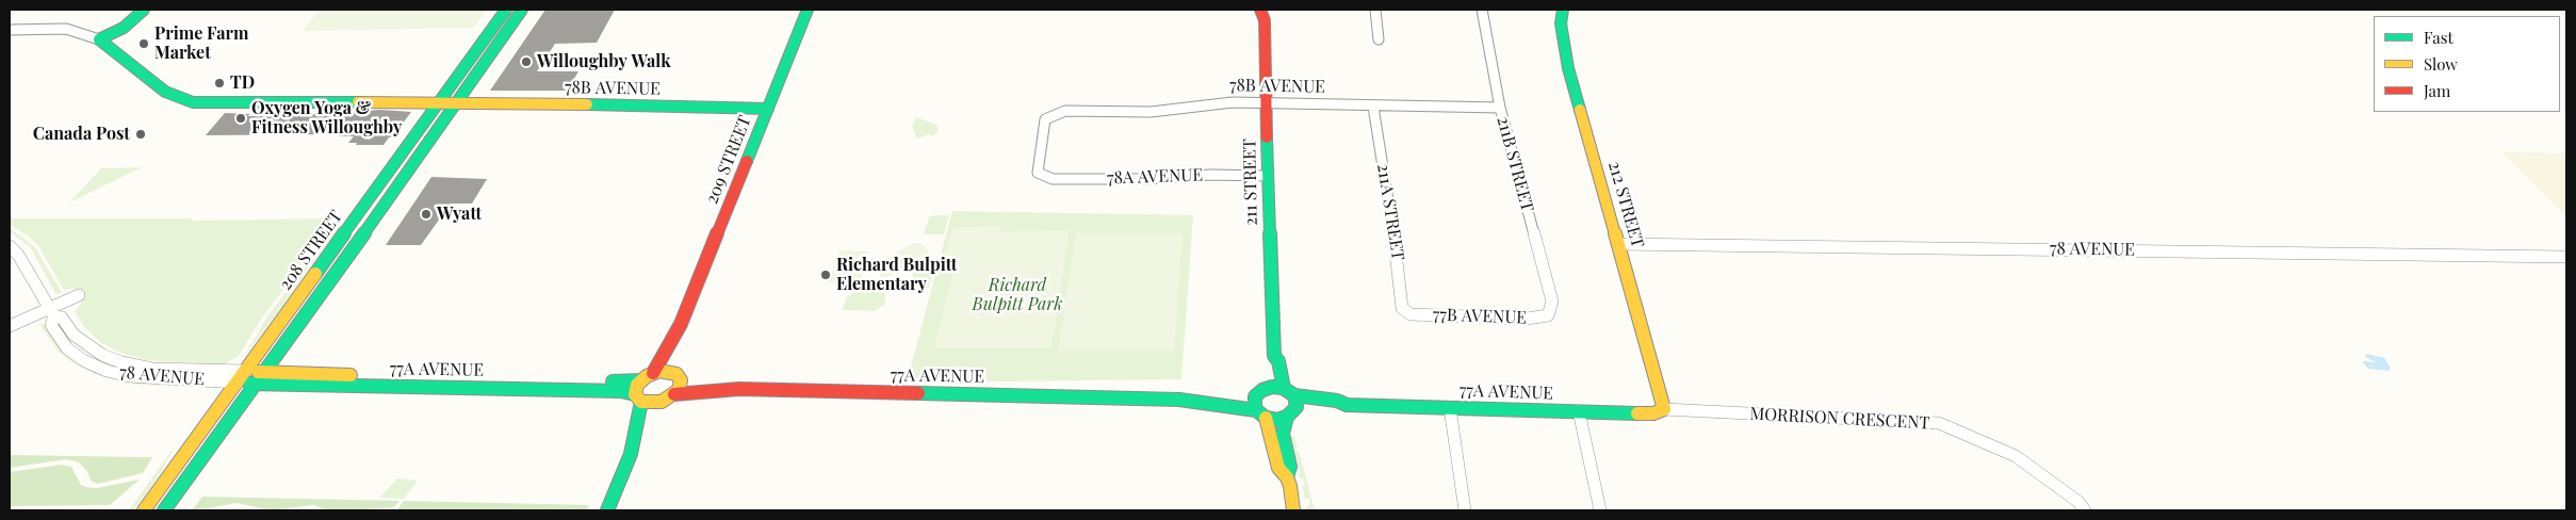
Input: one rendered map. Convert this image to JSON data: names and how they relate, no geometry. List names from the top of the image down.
{
  "streets": {
    "street": [
      "78B AVENUE",
      "209 STREET",
      "211B STREET",
      "78A AVENUE",
      "211 STREET",
      "212 STREET",
      "211A STREET",
      "78 AVENUE",
      "208 STREET",
      "77B AVENUE",
      "77A AVENUE",
      "MORRISON CRESCENT"
    ]
  },
  "crossings": [
    ["78B AVENUE", "209 STREET"],
    ["78B AVENUE", "211B STREET"],
    ["78B AVENUE", "78A AVENUE"],
    ["78B AVENUE", "211 STREET"],
    ["78B AVENUE", "211A STREET"],
    ["78B AVENUE", "208 STREET"],
    ["209 STREET", "77A AVENUE"],
    ["211B STREET", "77B AVENUE"],
    ["78A AVENUE", "211 STREET"],
    ["211 STREET", "77A AVENUE"],
    ["212 STREET", "78 AVENUE"],
    ["212 STREET", "77A AVENUE"],
    ["212 STREET", "MORRISON CRESCENT"],
    ["211A STREET", "77B AVENUE"],
    ["78 AVENUE", "208 STREET"],
    ["78 AVENUE", "77A AVENUE"],
    ["208 STREET", "77A AVENUE"],
    ["77A AVENUE", "MORRISON CRESCENT"]
  ],
  "parks": ["Richard Bulpitt Park"],
  "places": [
    "Prime Farm Market",
    "Willoughby Walk",
    "TD",
    "Oxygen Yoga & Fitness Willoughby",
    "Canada Post",
    "Wyatt",
    "Richard Bulpitt Elementary"
  ],
  "legend": ["Fast", "Slow", "Jam"]
}
